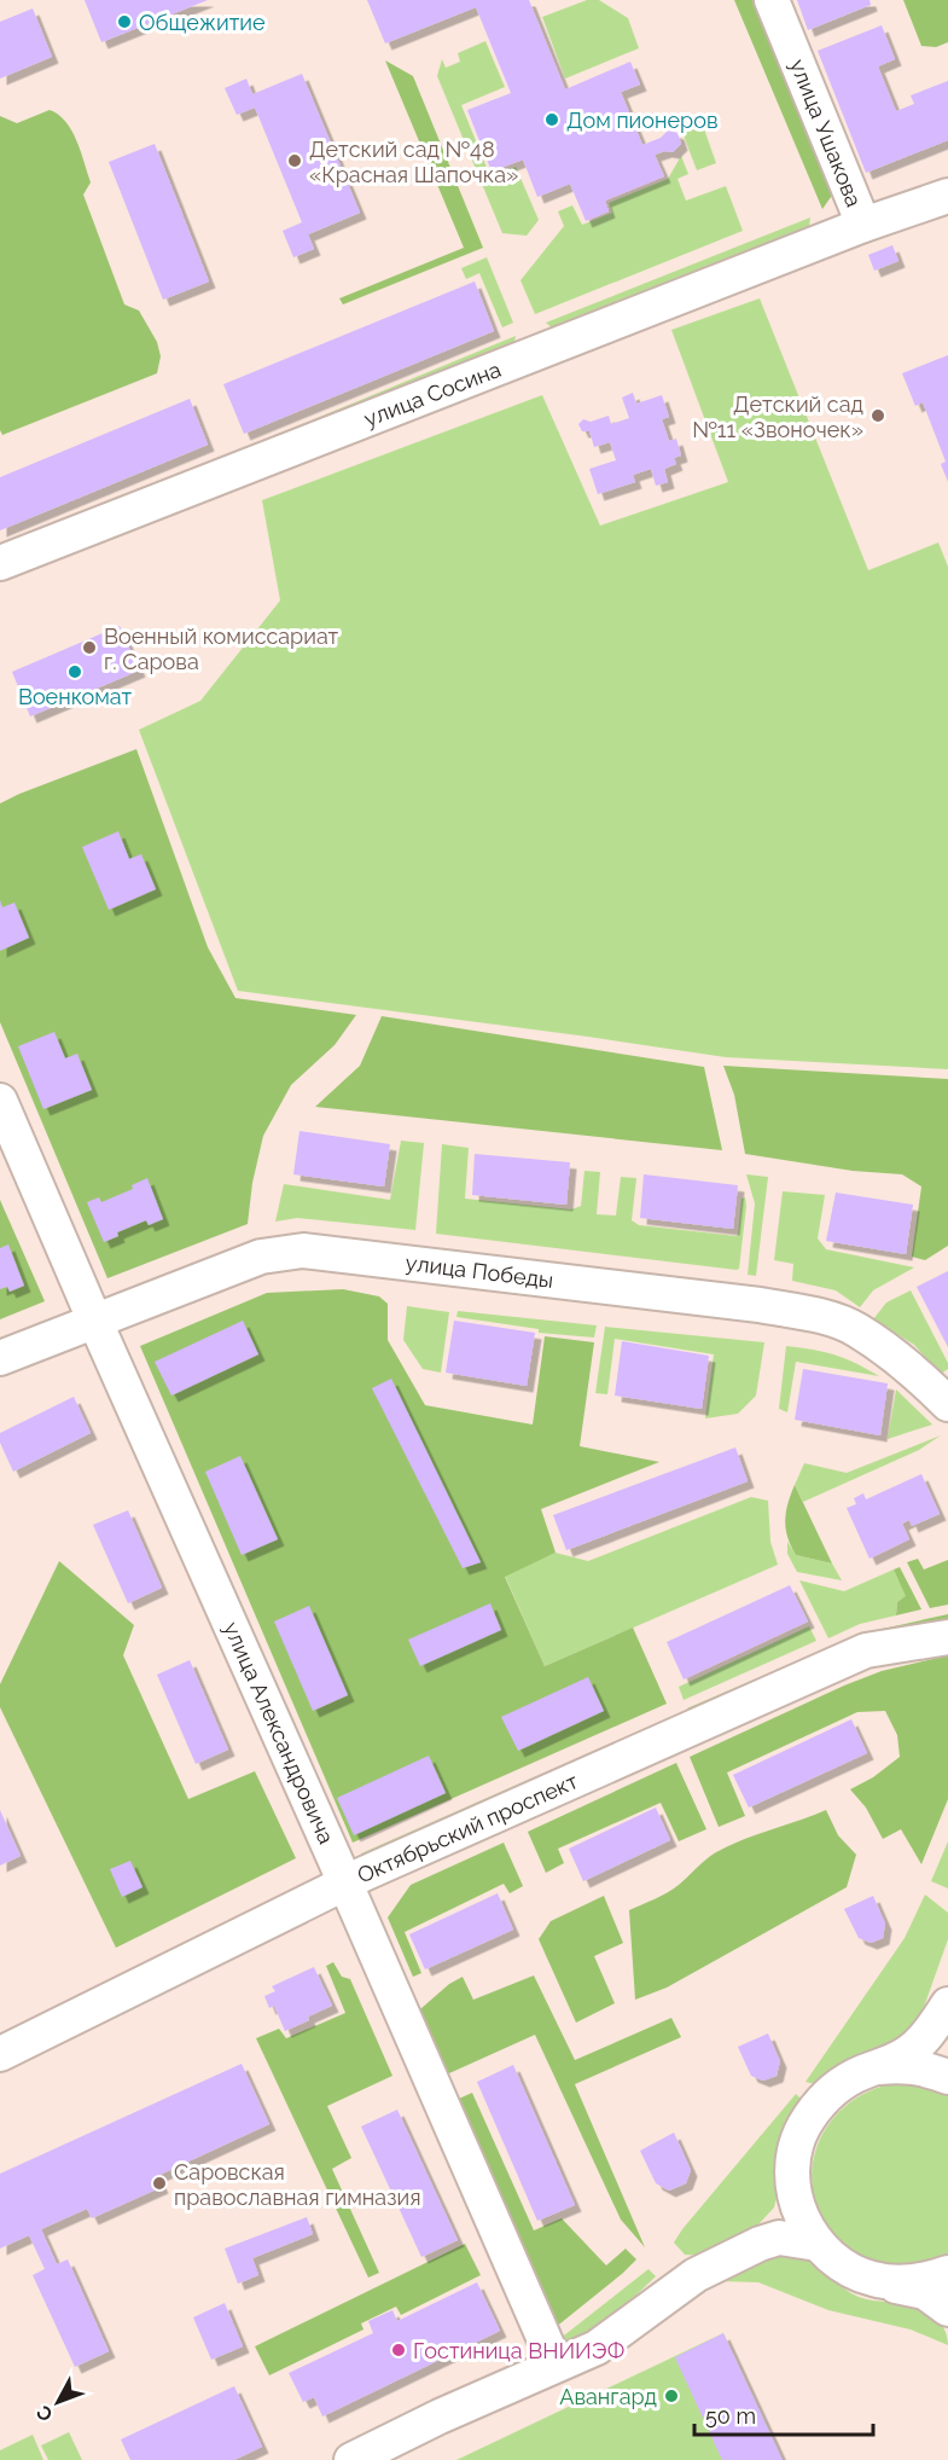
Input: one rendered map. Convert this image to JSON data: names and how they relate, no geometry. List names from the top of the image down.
{
  "streets": {
    "street": [
      "улица Ушакова",
      "улица Сосина",
      "улица Победы",
      "улица Александровича",
      "Октябрьский проспект"
    ]
  },
  "crossings": [
    ["улица Ушакова", "улица Сосина"],
    ["улица Победы", "улица Александровича"],
    ["улица Александровича", "Октябрьский проспект"]
  ],
  "places": [
    "Общежитие",
    "Дом пионеров",
    "Детский сад №48 «Красная Шапочка»",
    "Детский сад №11 «Звоночек»",
    "Военный комиссариат г. Сарова",
    "Военкомат",
    "Саровская православная гимназия",
    "Гостиница ВНИИЭФ",
    "Авангард"
  ],
  "scale_bar": "50 m",
  "north": "bottom left"
}
